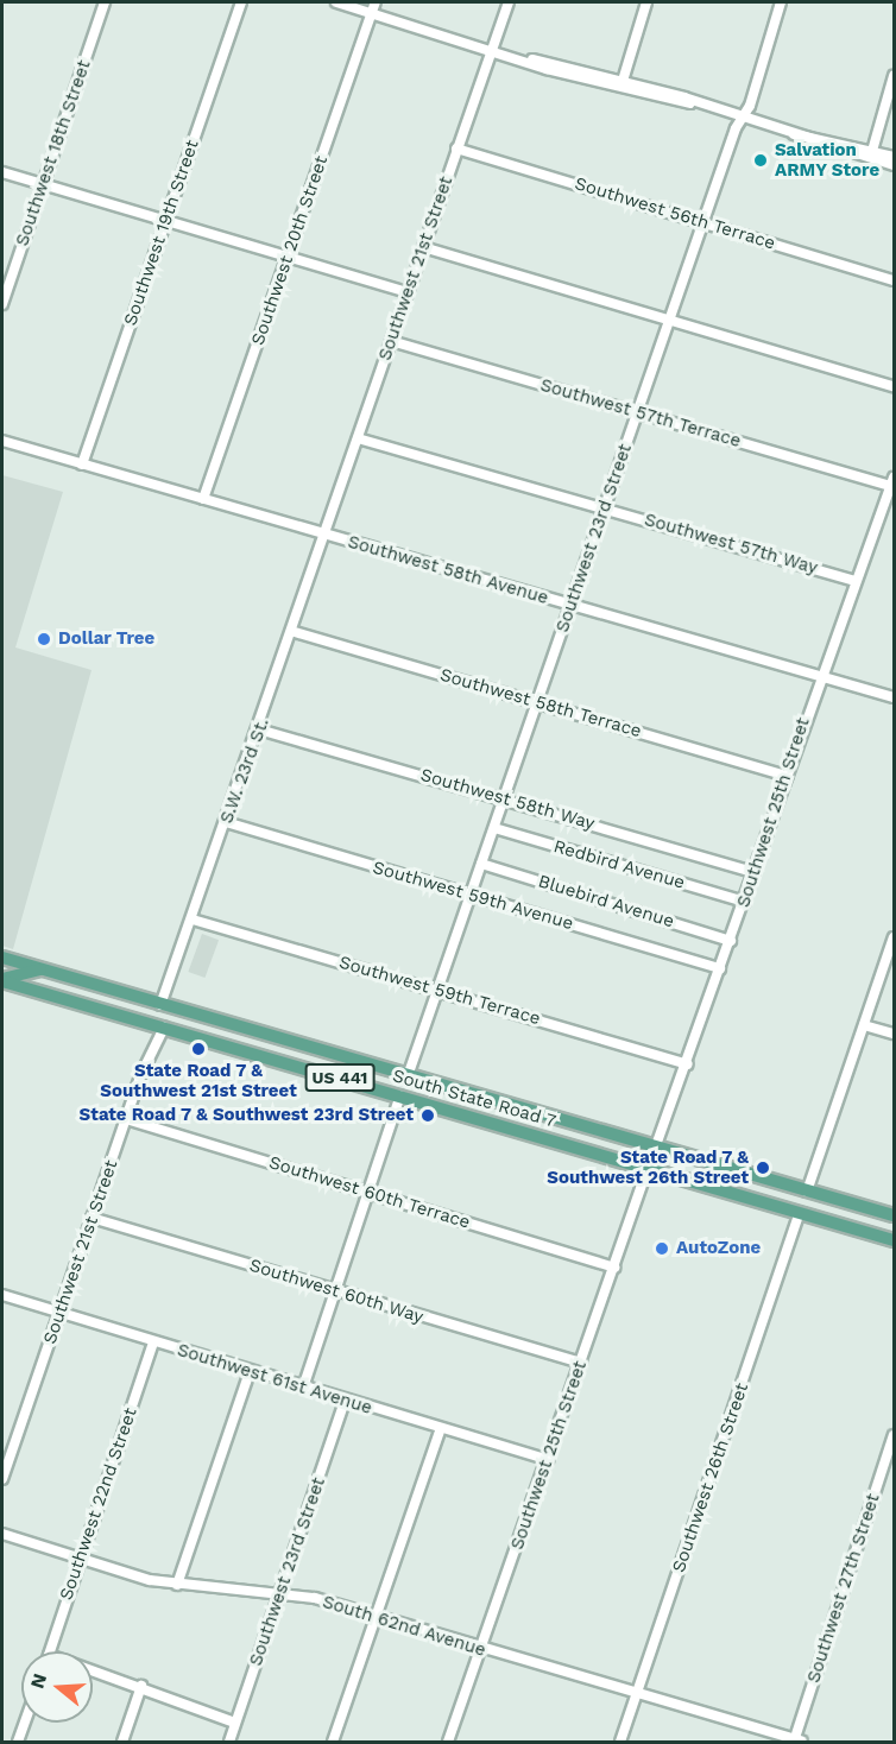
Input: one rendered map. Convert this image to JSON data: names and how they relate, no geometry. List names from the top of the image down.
{
  "streets": {
    "main road": ["US 441", "South State Road 7"],
    "street": [
      "Southwest 18th Street",
      "Southwest 56th Terrace",
      "Southwest 19th Street",
      "Southwest 20th Street",
      "Southwest 21st Street",
      "Southwest 57th Terrace",
      "Southwest 23rd Street",
      "Southwest 57th Way",
      "Southwest 58th Avenue",
      "Southwest 58th Terrace",
      "S.W. 23rd St.",
      "Southwest 58th Way",
      "Southwest 25th Street",
      "Redbird Avenue",
      "Southwest 59th Avenue",
      "Bluebird Avenue",
      "Southwest 59th Terrace",
      "Southwest 60th Terrace",
      "Southwest 60th Way",
      "Southwest 61st Avenue",
      "Southwest 26th Street",
      "Southwest 22nd Street",
      "Southwest 27th Street",
      "South 62nd Avenue"
    ]
  },
  "crossings": [
    ["Southwest 56th Terrace", "Southwest 21st Street"],
    ["Southwest 56th Terrace", "Southwest 23rd Street"],
    ["Southwest 19th Street", "Southwest 58th Avenue"],
    ["Southwest 20th Street", "Southwest 58th Avenue"],
    ["Southwest 21st Street", "Southwest 57th Terrace"],
    ["Southwest 21st Street", "Southwest 57th Way"],
    ["Southwest 21st Street", "Southwest 58th Avenue"],
    ["Southwest 21st Street", "S.W. 23rd St."],
    ["Southwest 21st Street", "South State Road 7"],
    ["Southwest 21st Street", "Southwest 60th Terrace"],
    ["Southwest 21st Street", "Southwest 60th Way"],
    ["Southwest 21st Street", "Southwest 61st Avenue"],
    ["Southwest 57th Terrace", "Southwest 23rd Street"],
    ["Southwest 57th Terrace", "Southwest 25th Street"],
    ["Southwest 23rd Street", "Southwest 57th Way"],
    ["Southwest 23rd Street", "Southwest 58th Avenue"],
    ["Southwest 23rd Street", "Southwest 58th Terrace"],
    ["Southwest 23rd Street", "Southwest 58th Way"],
    ["Southwest 23rd Street", "Redbird Avenue"],
    ["Southwest 23rd Street", "Southwest 59th Avenue"],
    ["Southwest 23rd Street", "Bluebird Avenue"],
    ["Southwest 23rd Street", "Southwest 59th Terrace"],
    ["Southwest 23rd Street", "South State Road 7"],
    ["Southwest 23rd Street", "Southwest 61st Avenue"],
    ["Southwest 23rd Street", "South 62nd Avenue"],
    ["Southwest 57th Way", "Southwest 25th Street"],
    ["Southwest 58th Avenue", "S.W. 23rd St."],
    ["Southwest 58th Avenue", "Southwest 25th Street"],
    ["Southwest 58th Terrace", "S.W. 23rd St."],
    ["Southwest 58th Terrace", "Southwest 25th Street"],
    ["S.W. 23rd St.", "Southwest 58th Way"],
    ["S.W. 23rd St.", "Southwest 59th Avenue"],
    ["S.W. 23rd St.", "Southwest 59th Terrace"],
    ["S.W. 23rd St.", "South State Road 7"],
    ["Southwest 58th Way", "Southwest 25th Street"],
    ["Southwest 25th Street", "Redbird Avenue"],
    ["Southwest 25th Street", "Southwest 59th Avenue"],
    ["Southwest 25th Street", "Bluebird Avenue"],
    ["Southwest 25th Street", "Southwest 59th Terrace"],
    ["Southwest 25th Street", "South State Road 7"],
    ["Southwest 25th Street", "Southwest 60th Terrace"],
    ["Southwest 25th Street", "Southwest 60th Way"],
    ["Southwest 25th Street", "Southwest 61st Avenue"],
    ["Southwest 25th Street", "South 62nd Avenue"],
    ["South State Road 7", "Southwest 26th Street"],
    ["Southwest 61st Avenue", "Southwest 22nd Street"],
    ["Southwest 26th Street", "South 62nd Avenue"],
    ["Southwest 22nd Street", "South 62nd Avenue"],
    ["Southwest 27th Street", "South 62nd Avenue"]
  ],
  "places": [
    "Salvation ARMY Store",
    "Dollar Tree",
    "State Road 7 & Southwest 21st Street",
    "State Road 7 & Southwest 23rd Street",
    "State Road 7 & Southwest 26th Street",
    "AutoZone"
  ],
  "north": "left"
}
